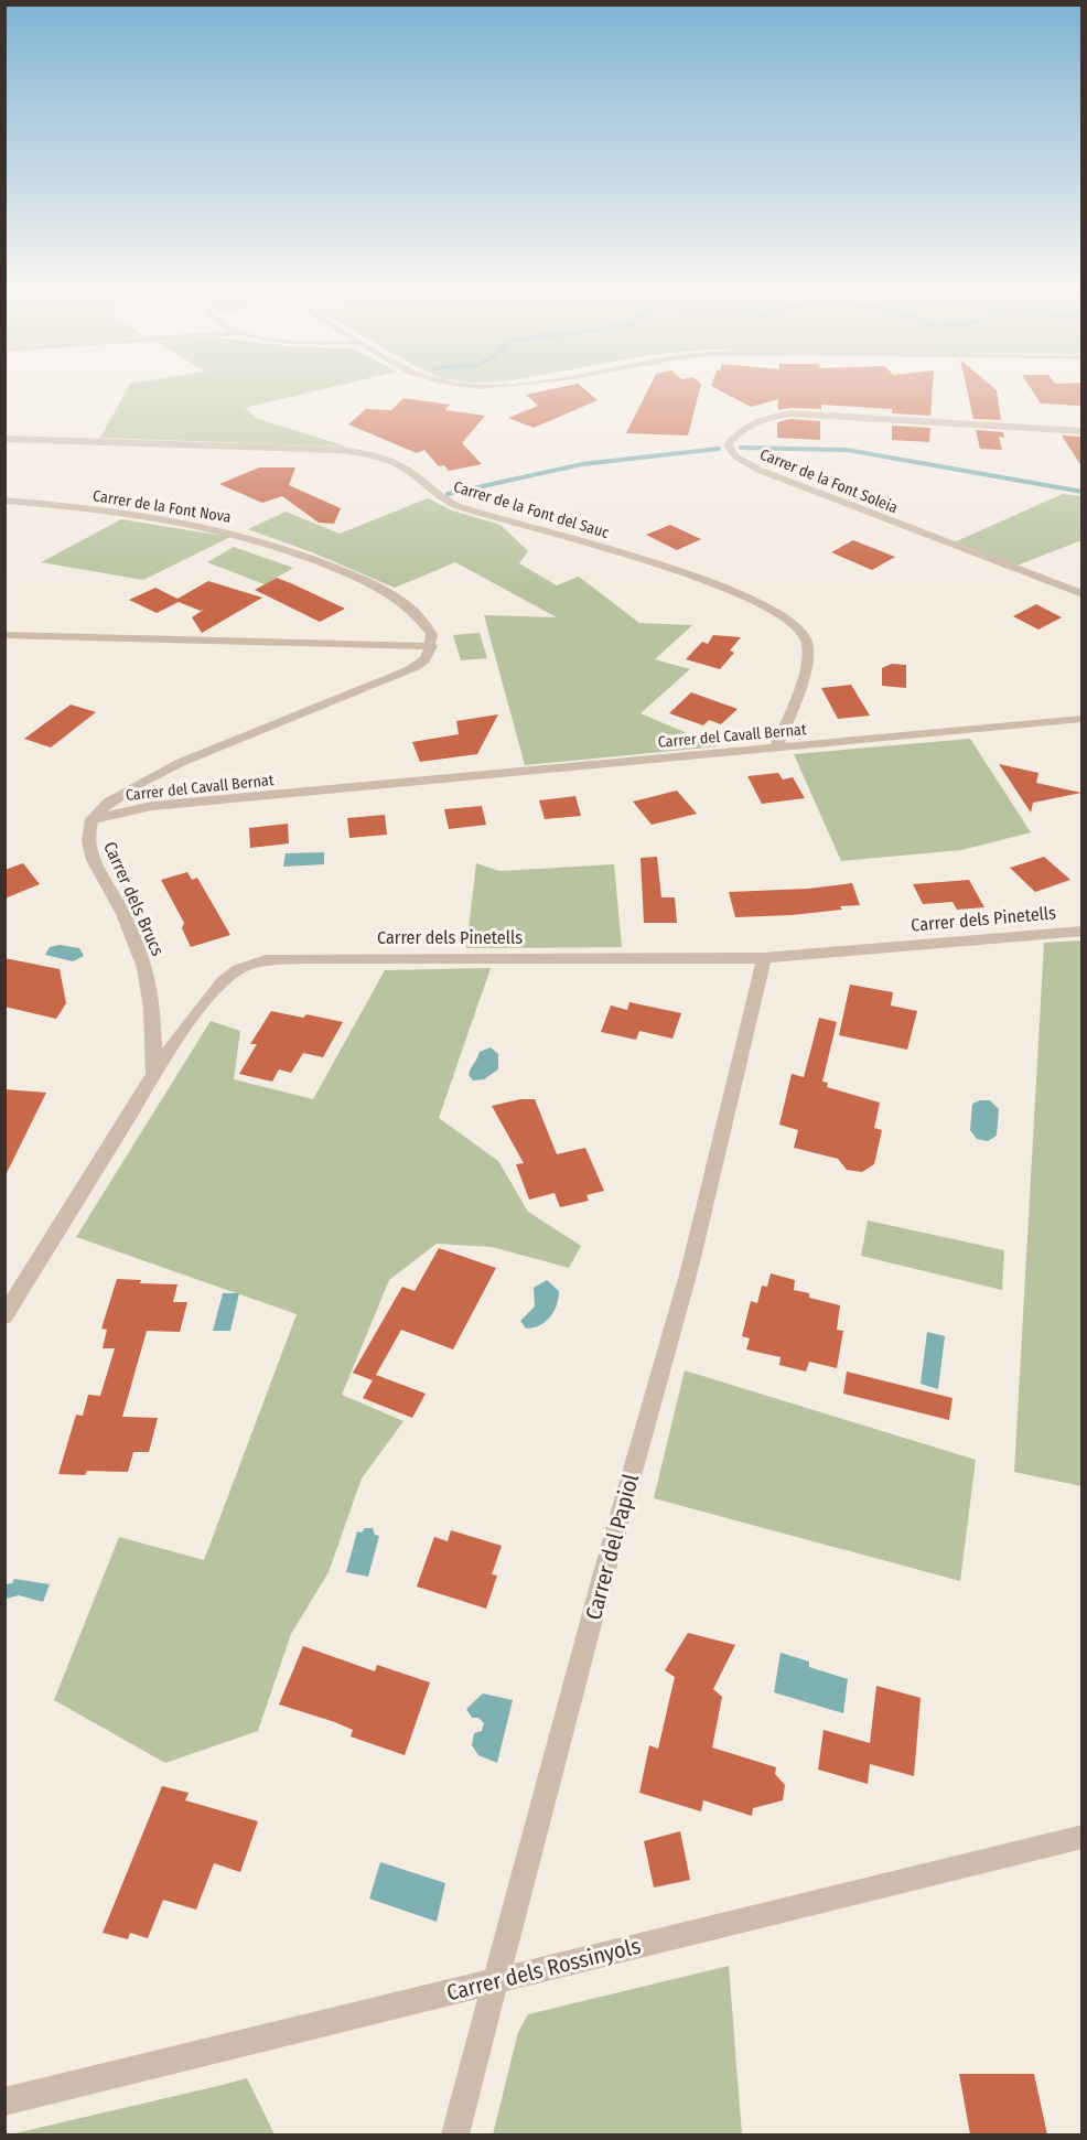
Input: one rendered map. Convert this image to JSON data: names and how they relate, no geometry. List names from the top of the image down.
{
  "streets": {
    "street": [
      "Carrer de la Font Soleia",
      "Carrer de la Font Nova",
      "Carrer de la Font del Sauc",
      "Carrer del Cavall Bernat",
      "Carrer dels Brucs",
      "Carrer dels Pinetells",
      "Carrer del Papiol",
      "Carrer dels Rossinyols"
    ]
  },
  "crossings": [
    ["Carrer de la Font Nova", "Carrer del Cavall Bernat"],
    ["Carrer de la Font del Sauc", "Carrer del Cavall Bernat"],
    ["Carrer del Cavall Bernat", "Carrer dels Brucs"],
    ["Carrer dels Brucs", "Carrer dels Pinetells"],
    ["Carrer dels Pinetells", "Carrer del Papiol"],
    ["Carrer del Papiol", "Carrer dels Rossinyols"]
  ]
}
